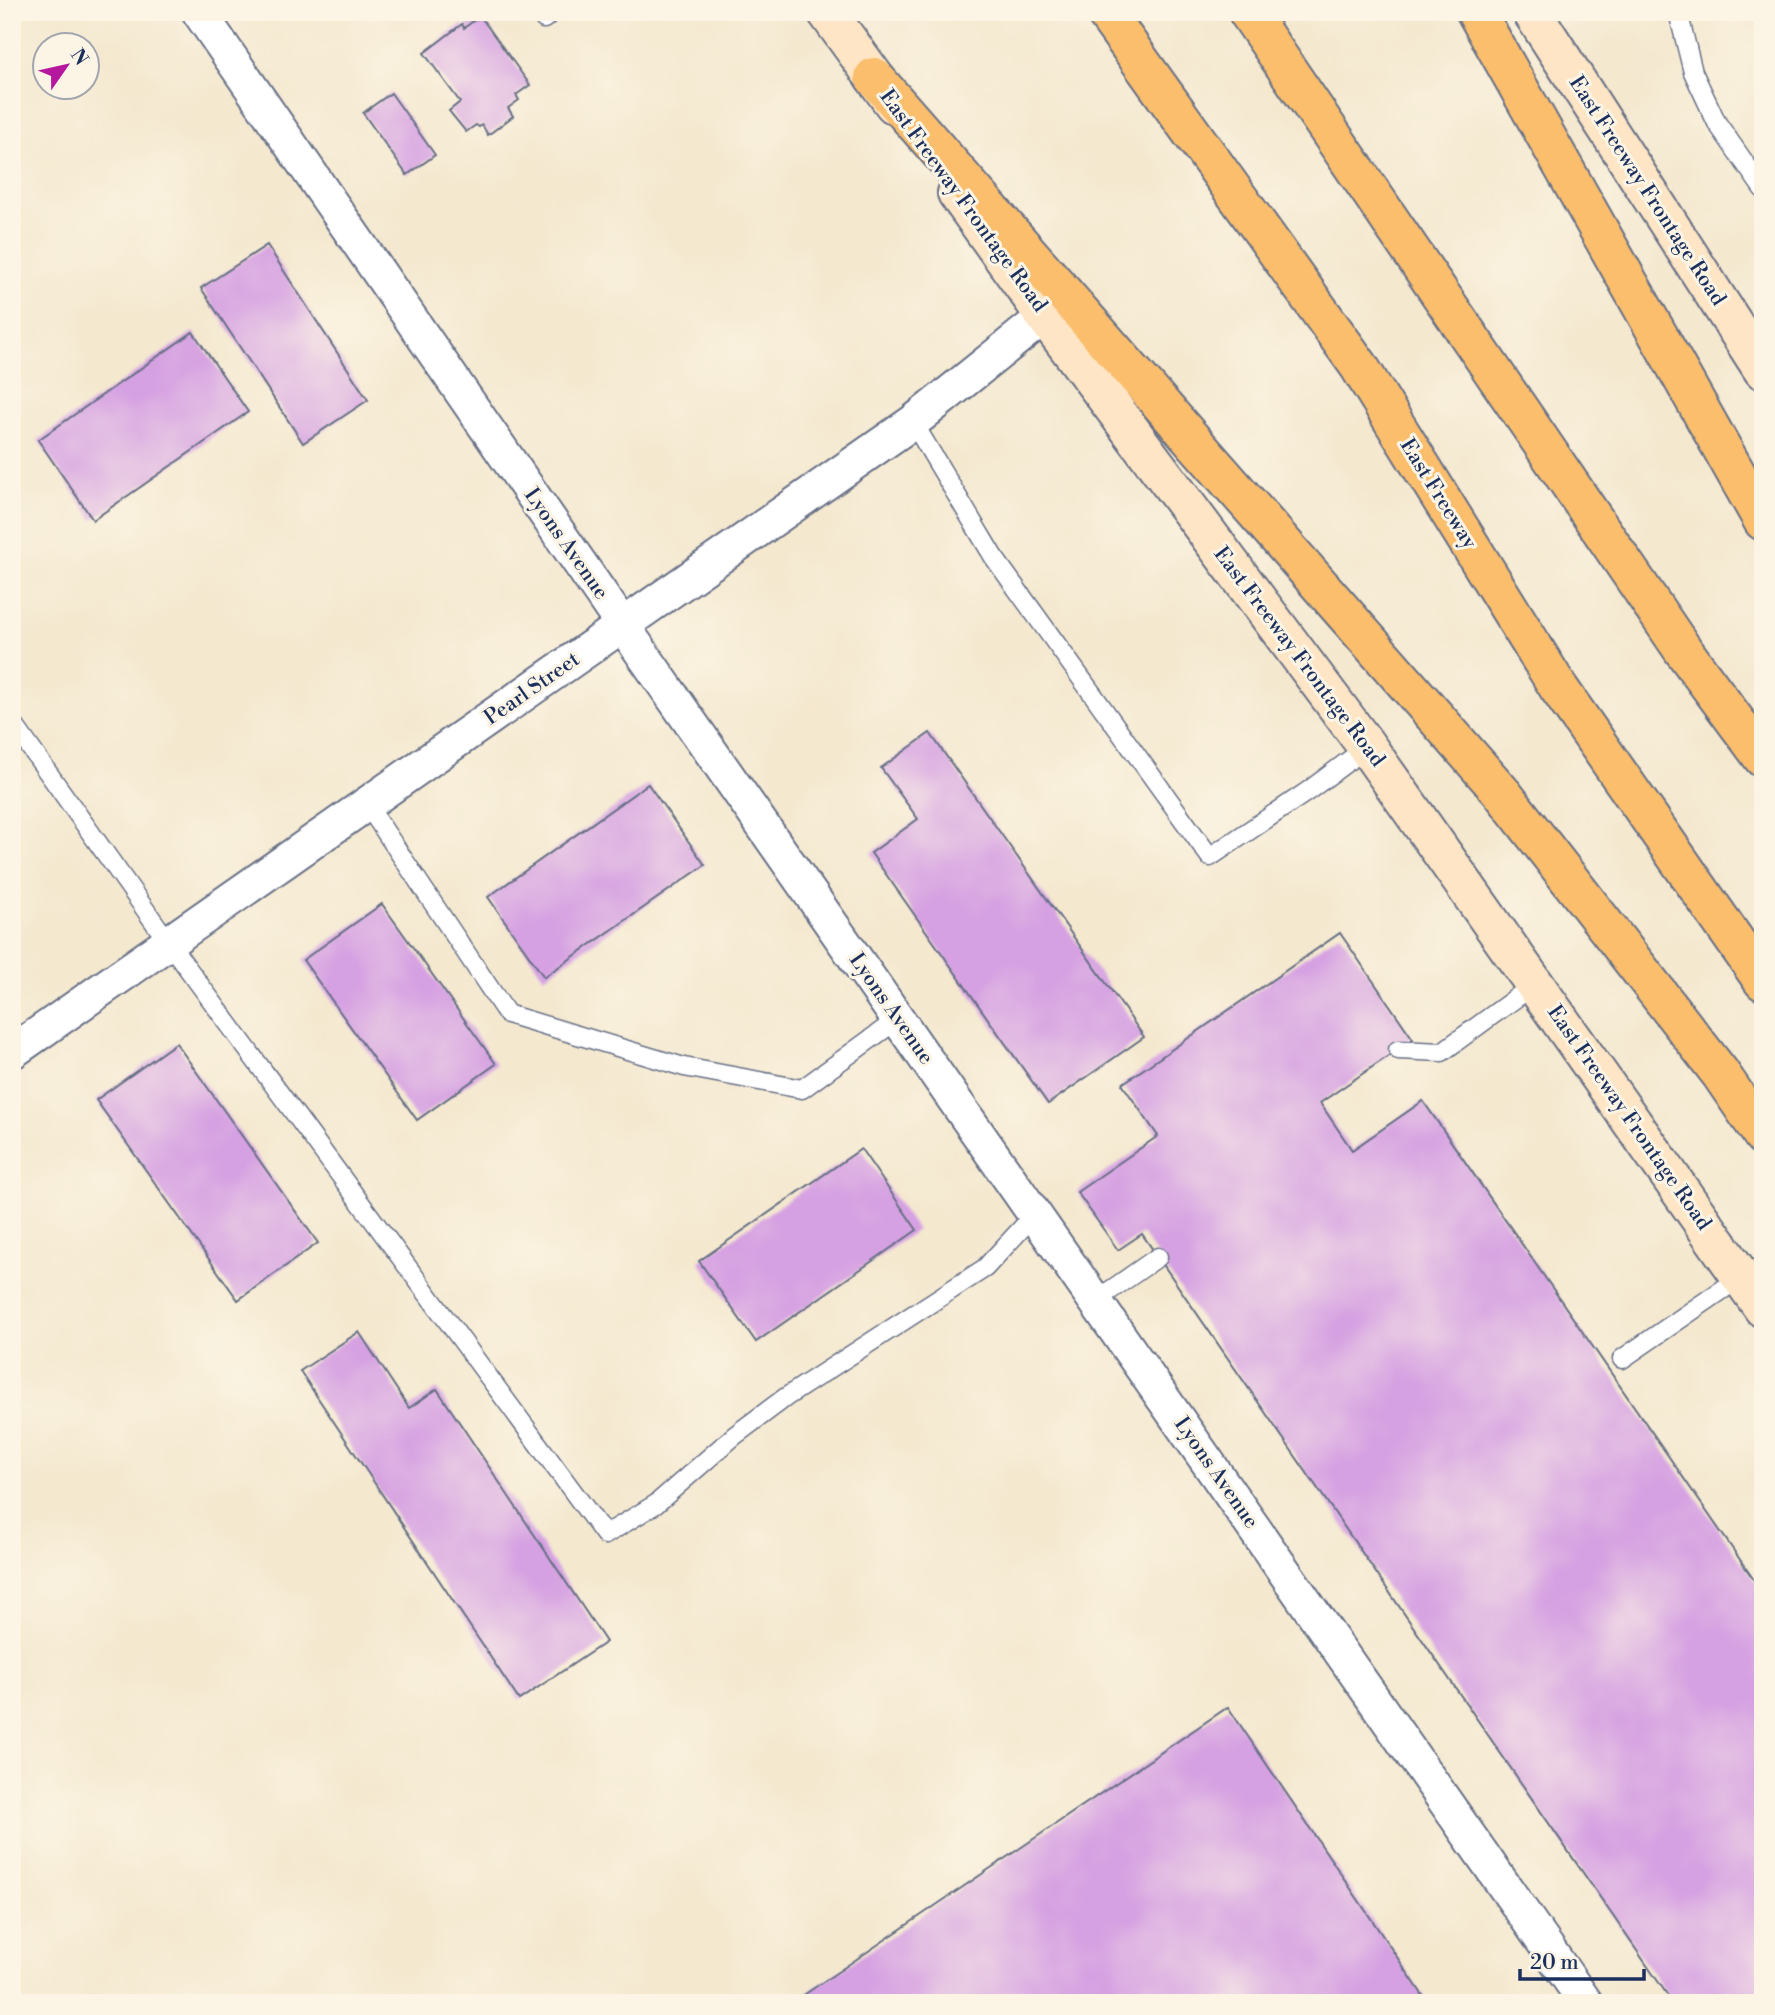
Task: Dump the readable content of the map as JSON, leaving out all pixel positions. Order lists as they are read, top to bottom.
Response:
{
  "streets": {
    "highway": ["East Freeway"],
    "main road": ["East Freeway Frontage Road"],
    "street": ["Lyons Avenue", "Pearl Street"]
  },
  "crossings": [
    ["East Freeway Frontage Road", "Pearl Street"],
    ["Lyons Avenue", "Pearl Street"]
  ],
  "scale_bar": "20 m",
  "north": "top right"
}
